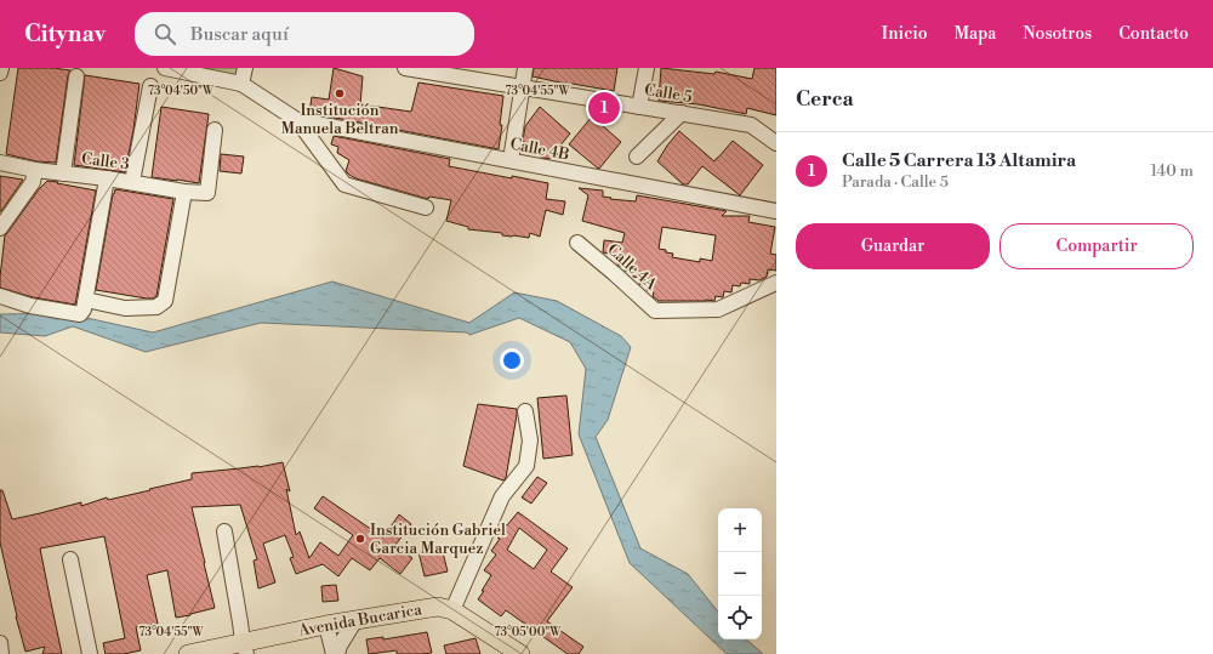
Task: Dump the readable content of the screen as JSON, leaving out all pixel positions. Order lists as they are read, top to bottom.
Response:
{
  "streets": {
    "main road": ["Avenida Bucarica"],
    "street": [
      "Calle 5",
      "Calle 4B",
      "Calle 3",
      "Calle 4A"
    ]
  },
  "places": ["Institución Manuela Beltran", "Institución Gabriel Garcia Marquez"],
  "page": {
    "header": "Citynav",
    "search": "Buscar aquí",
    "nav": [
      "Inicio",
      "Mapa",
      "Nosotros",
      "Contacto"
    ],
    "heading": "Cerca",
    "pins": "1",
    "list": [
      {
        "mark": "1",
        "name": "Calle 5 Carrera 13 Altamira",
        "note": "Parada · Calle 5",
        "value": "140 m"
      }
    ],
    "buttons": ["Guardar", "Compartir"],
    "map_buttons": ["+", "−"]
  },
  "coordinates": ["73°04'50\"W", "73°04'55\"W", "73°05'00\"W"]
}
